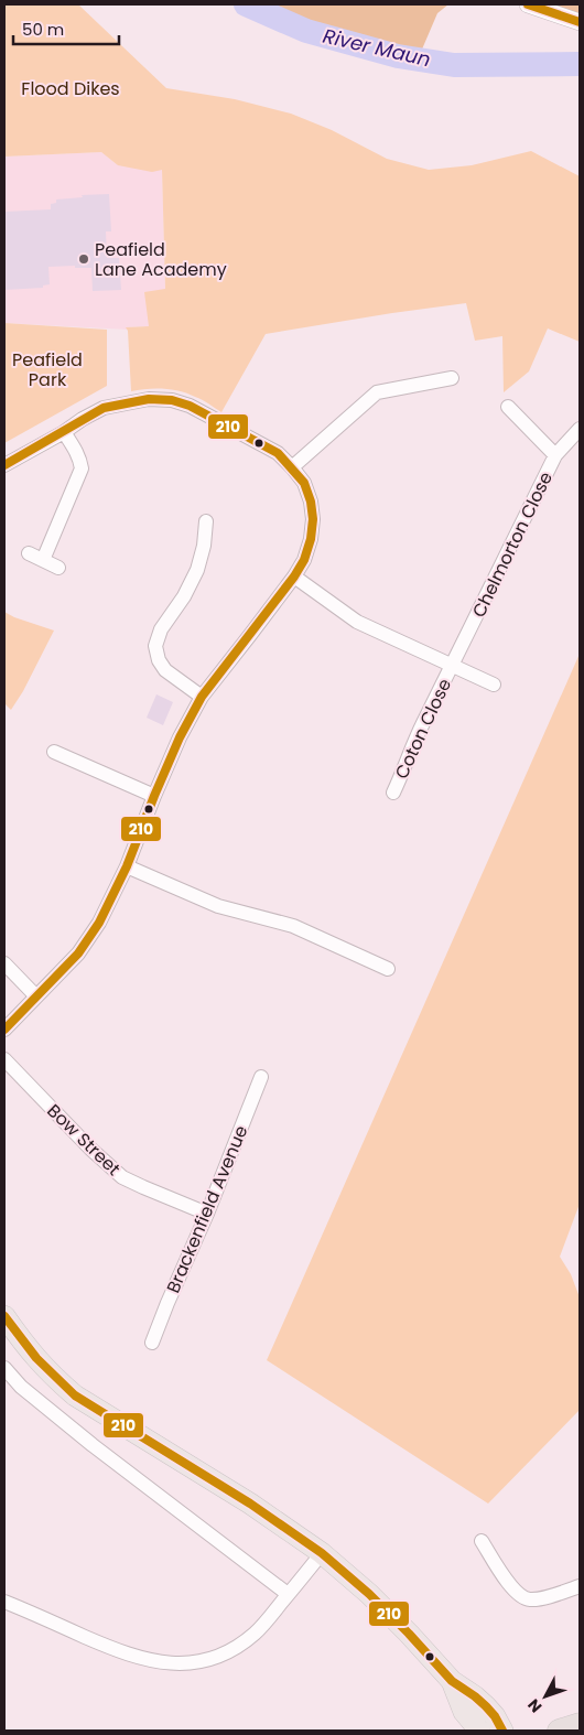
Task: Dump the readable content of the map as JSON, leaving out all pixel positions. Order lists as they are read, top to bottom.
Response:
{
  "streets": {
    "street": [
      "Chelmorton Close",
      "Coton Close",
      "Bow Street",
      "Brackenfield Avenue"
    ]
  },
  "crossings": [
    ["Chelmorton Close", "Coton Close"],
    ["Bow Street", "Brackenfield Avenue"]
  ],
  "water": ["River Maun"],
  "parks": ["Flood Dikes", "Peafield Park"],
  "places": ["Peafield Lane Academy"],
  "lines": ["transit line 210"],
  "scale_bar": "50 m",
  "north": "bottom left"
}
